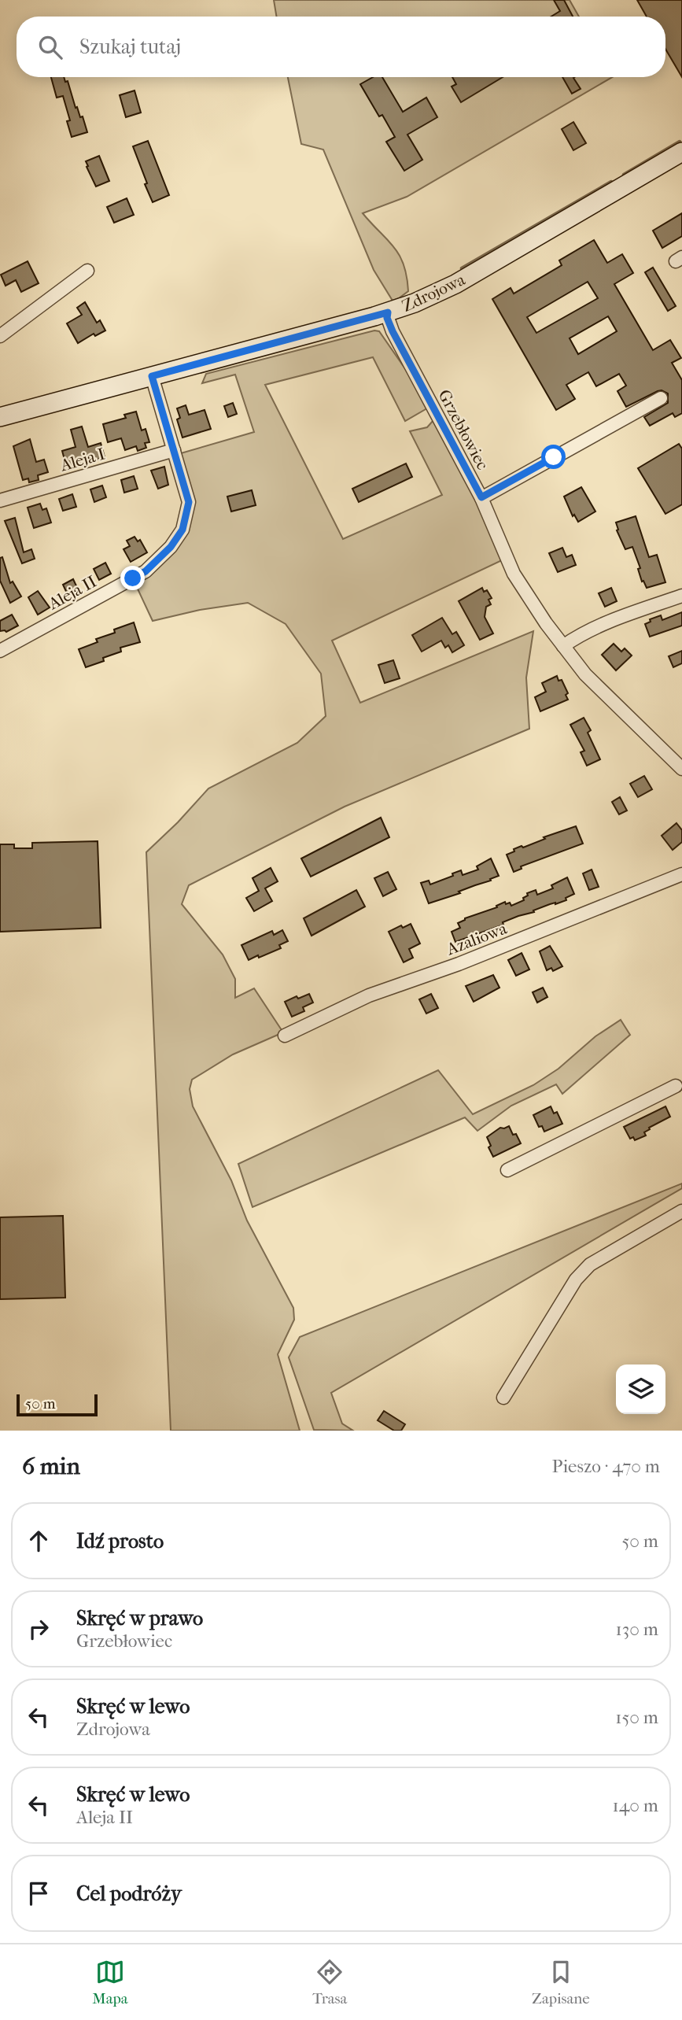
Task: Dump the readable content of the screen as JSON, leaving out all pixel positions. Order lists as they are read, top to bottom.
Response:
{
  "streets": {
    "street": [
      "Zdrojowa",
      "Grzebłowiec",
      "Aleja I",
      "Aleja II",
      "Azaliowa"
    ]
  },
  "crossings": [
    ["Zdrojowa", "Grzebłowiec"],
    ["Zdrojowa", "Aleja II"],
    ["Aleja I", "Aleja II"]
  ],
  "scale_bar": "50 m",
  "page": {
    "search": "Szukaj tutaj",
    "scale": "50 m",
    "heading": ["6 min", "Pieszo · 470 m"],
    "list": [
      ["Idź prosto", "50 m"],
      ["Skręć w prawo", "Grzebłowiec", "130 m"],
      ["Skręć w lewo", "Zdrojowa", "150 m"],
      ["Skręć w lewo", "Aleja II", "140 m"],
      "Cel podróży"
    ],
    "nav": ["Mapa", "Trasa", "Zapisane"]
  }
}
